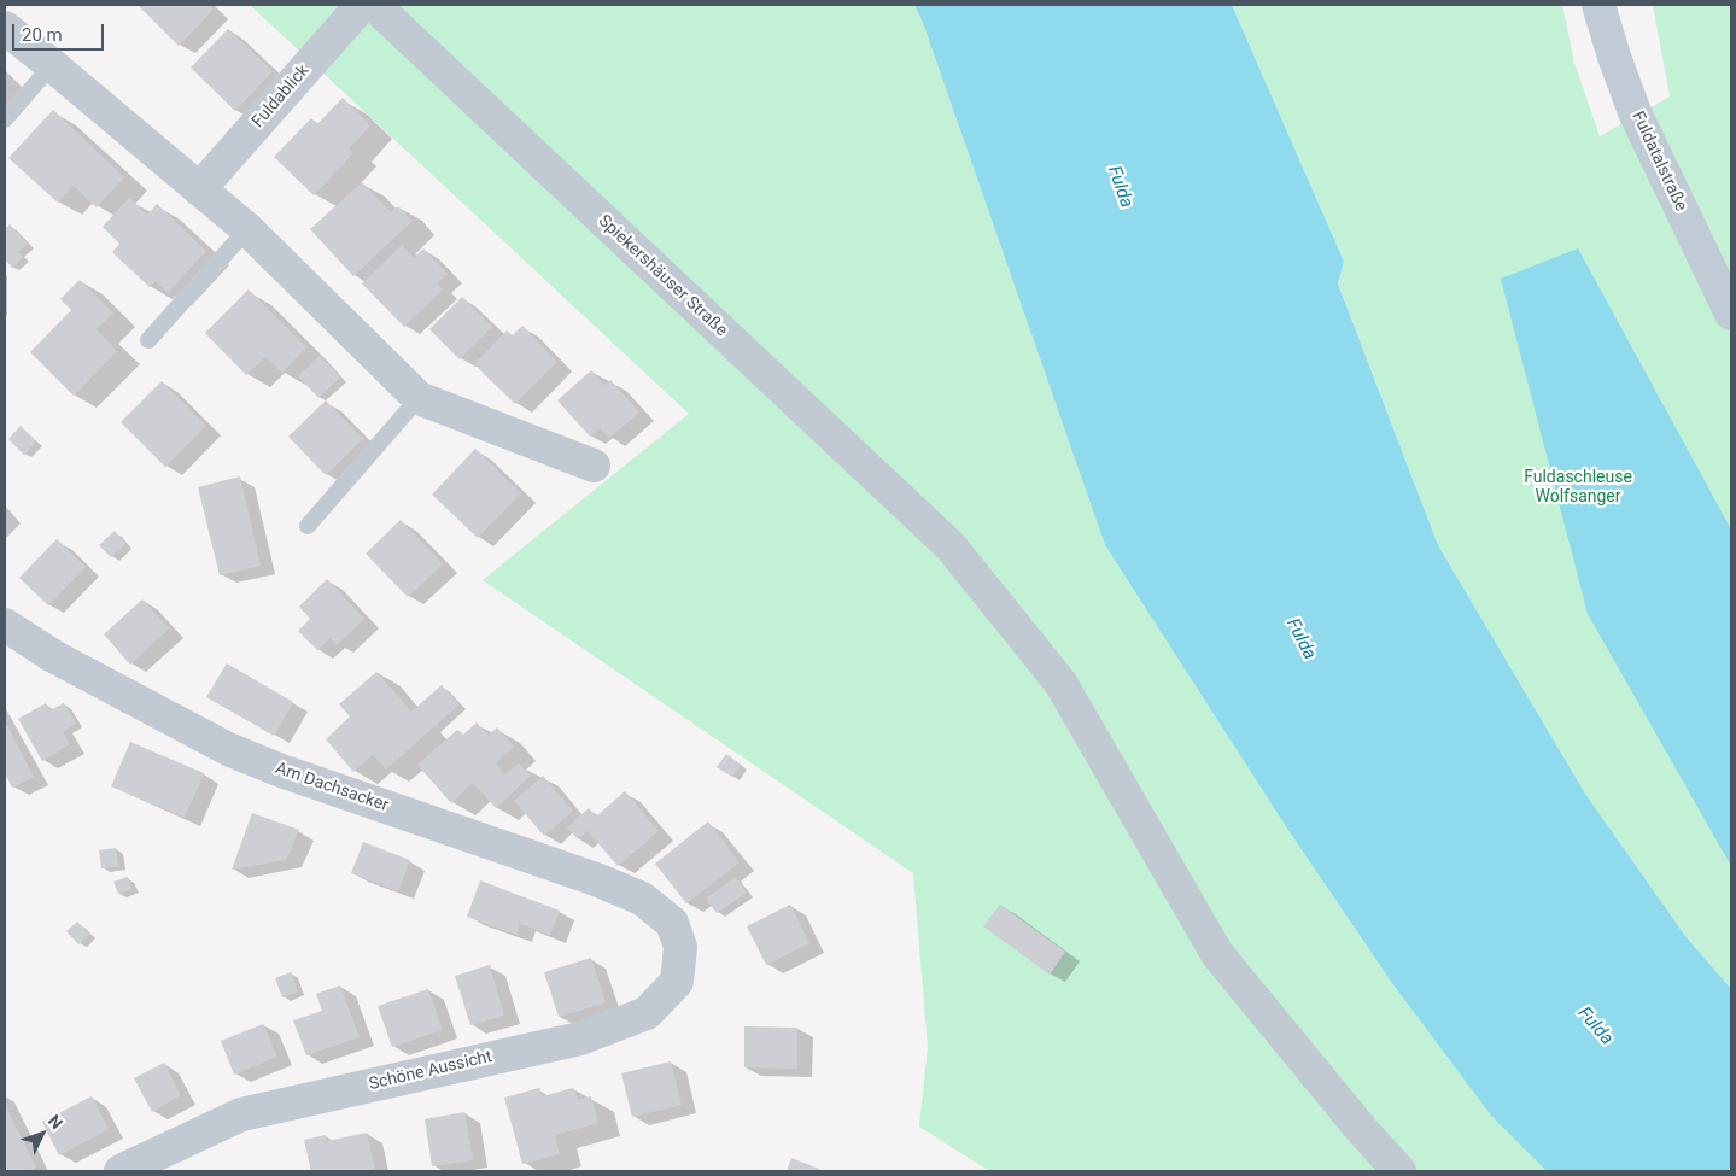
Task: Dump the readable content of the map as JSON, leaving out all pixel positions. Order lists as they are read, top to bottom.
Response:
{
  "streets": {
    "main road": ["Fuldatalstraße"],
    "street": [
      "Fuldablick",
      "Spiekershäuser Straße",
      "Am Dachsacker",
      "Schöne Aussicht"
    ]
  },
  "crossings": [
    ["Am Dachsacker", "Schöne Aussicht"]
  ],
  "water": ["Fulda"],
  "parks": ["Fuldaschleuse Wolfsanger"],
  "scale_bar": "20 m",
  "north": "top right"
}
